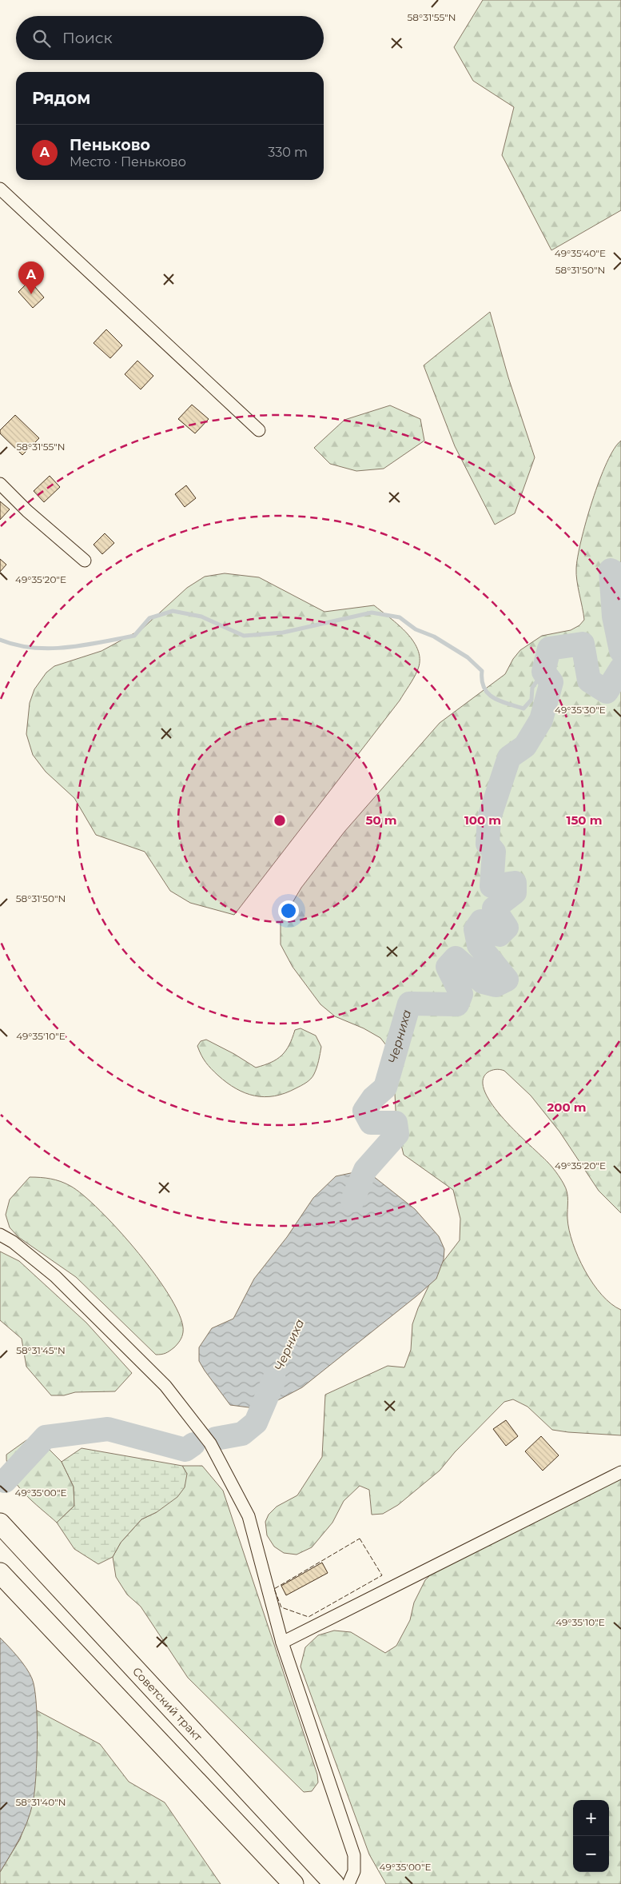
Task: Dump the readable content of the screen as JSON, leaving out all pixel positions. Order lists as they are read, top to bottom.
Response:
{
  "streets": {
    "highway": ["Советский тракт"]
  },
  "water": ["Черниха"],
  "page": {
    "search": "Поиск",
    "heading": "Рядом",
    "list": [
      {
        "mark": "A",
        "name": "Пеньково",
        "note": "Место · Пеньково",
        "value": "330 m"
      }
    ],
    "pins": "A",
    "map_buttons": ["+", "−"]
  },
  "coordinates": [
    "58°31'55\"N",
    "49°35'40\"E",
    "58°31'50\"N",
    "49°35'20\"E",
    "49°35'30\"E",
    "49°35'10\"E",
    "58°31'45\"N",
    "49°35'00\"E",
    "58°31'40\"N"
  ],
  "rings": [
    "50 m",
    "100 m",
    "150 m",
    "200 m"
  ]
}
